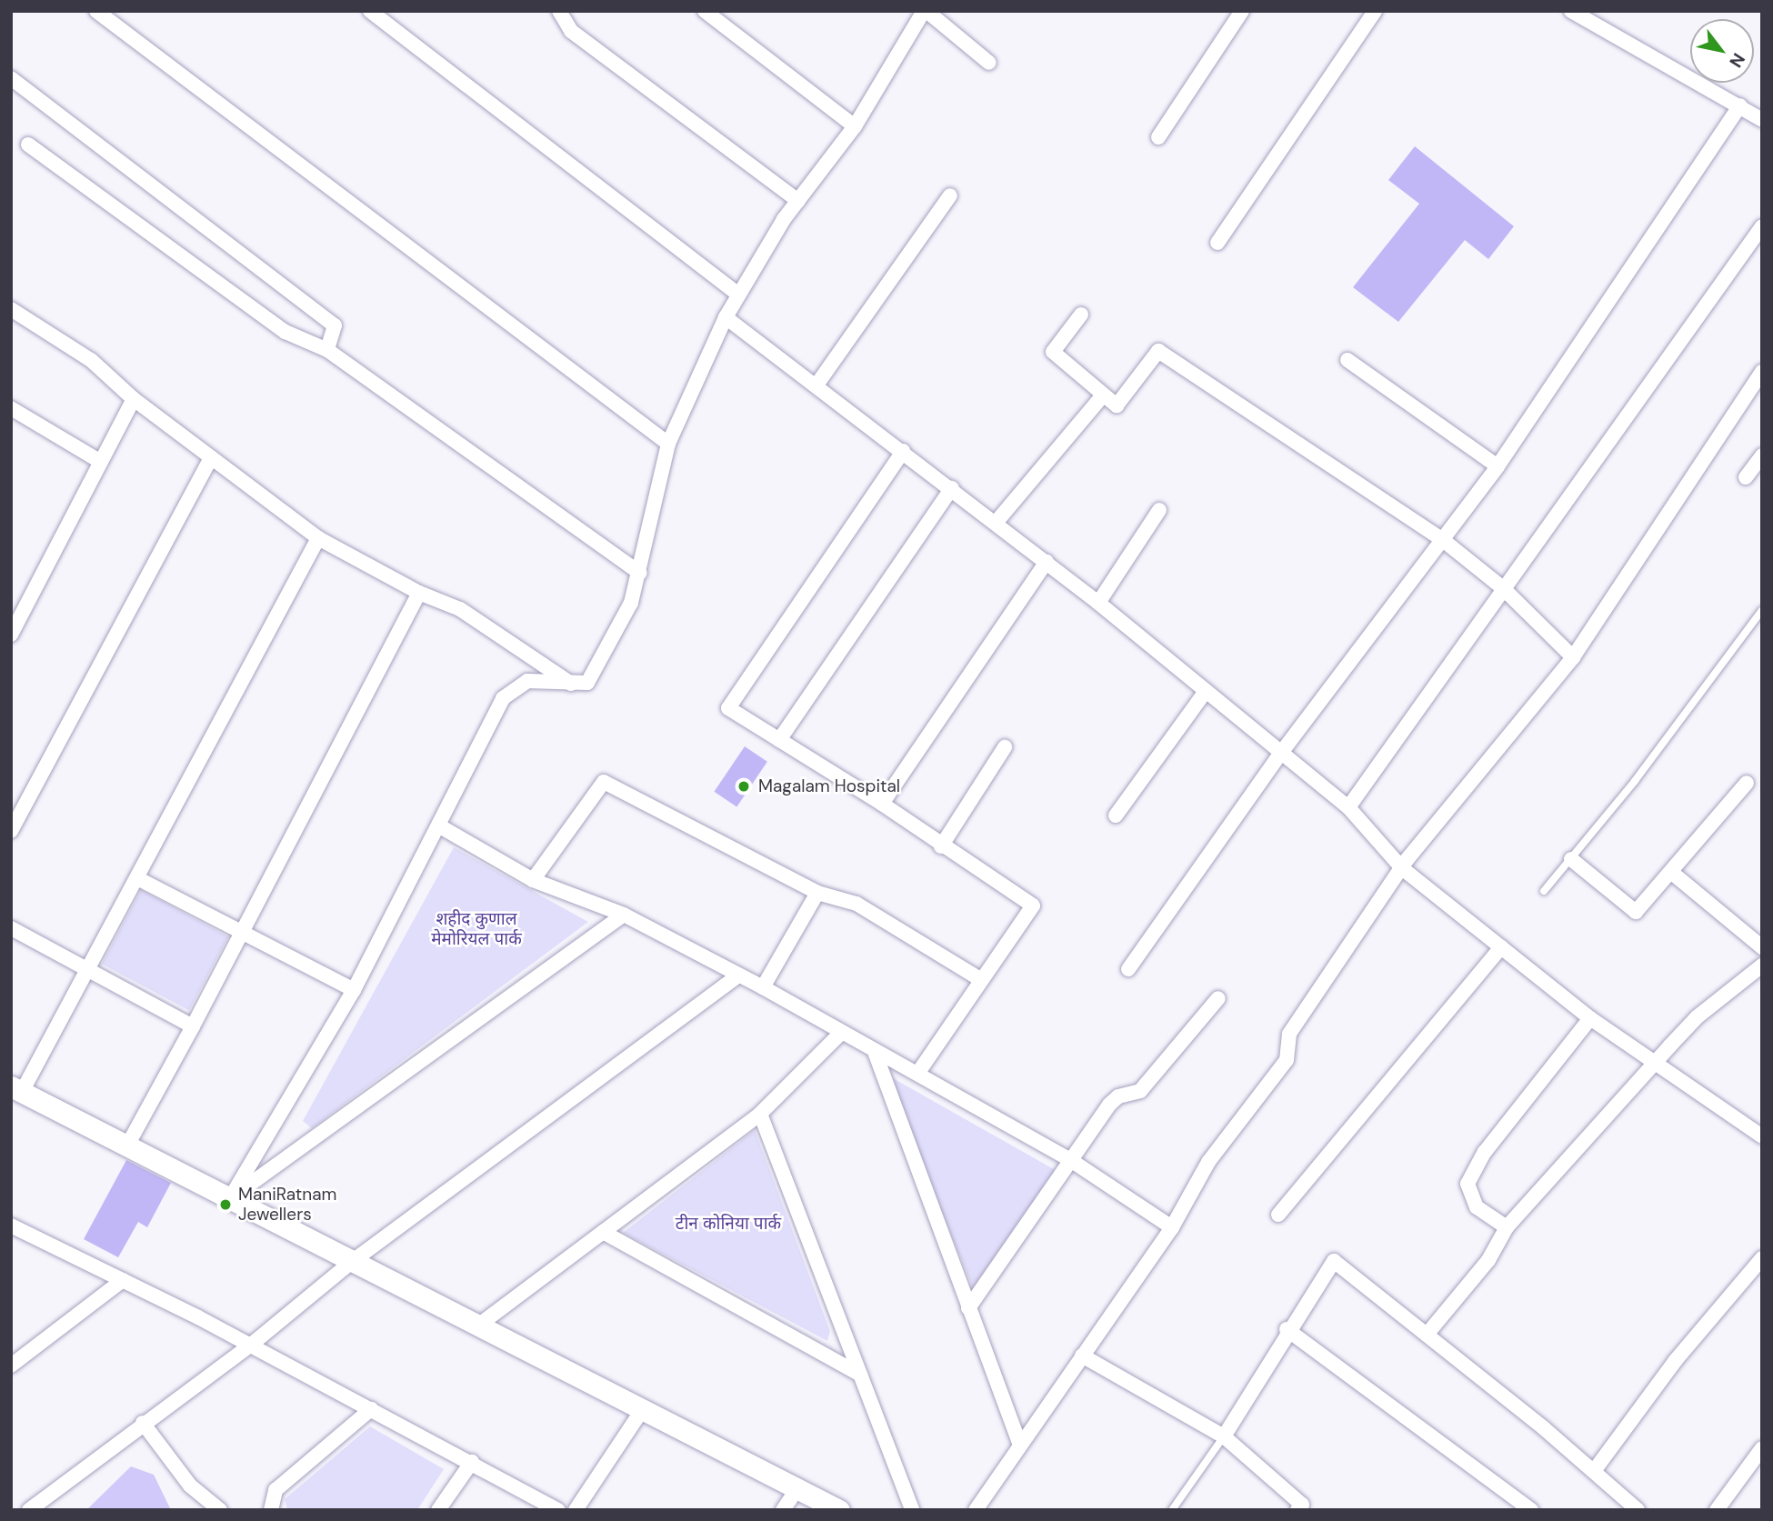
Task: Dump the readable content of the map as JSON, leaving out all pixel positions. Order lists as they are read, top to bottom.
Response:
{
  "parks": ["शहीद कुणाल मेमोरियल पार्क", "टीन कोनिया पार्क"],
  "places": ["Magalam Hospital", "ManiRatnam Jewellers"],
  "north": "bottom right"
}
